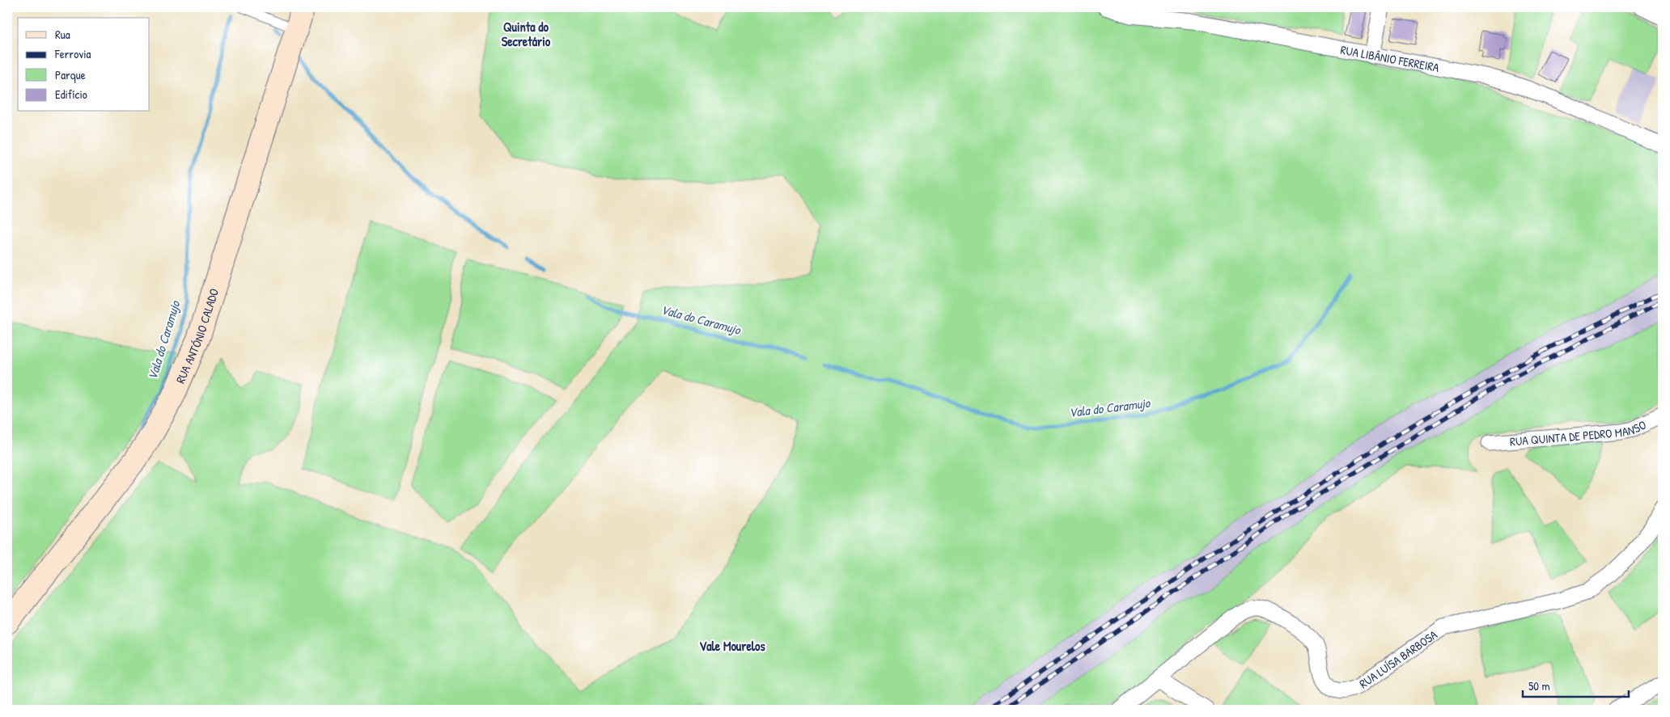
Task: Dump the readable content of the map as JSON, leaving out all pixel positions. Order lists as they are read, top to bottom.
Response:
{
  "streets": {
    "street": [
      "RUA LIBÂNIO FERREIRA",
      "RUA ANTÓNIO CALADO",
      "RUA QUINTA DE PEDRO MANSO",
      "RUA LUÍSA BARBOSA"
    ]
  },
  "districts": ["Quinta do Secretário", "Vale Mourelos"],
  "water": ["Vala do Caramujo"],
  "legend": [
    "Rua",
    "Ferrovia",
    "Parque",
    "Edifício"
  ],
  "scale_bar": "50 m"
}
